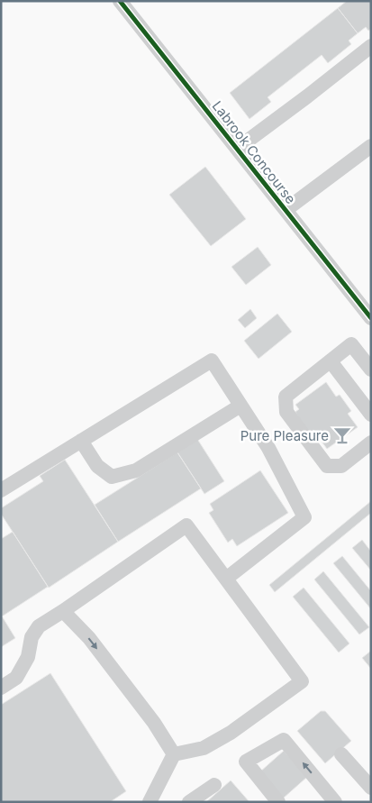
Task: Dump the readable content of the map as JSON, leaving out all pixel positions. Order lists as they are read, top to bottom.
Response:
{
  "streets": {
    "street": ["Labrook Concourse"]
  },
  "places": {
    "bar": ["Pure Pleasure"]
  }
}
